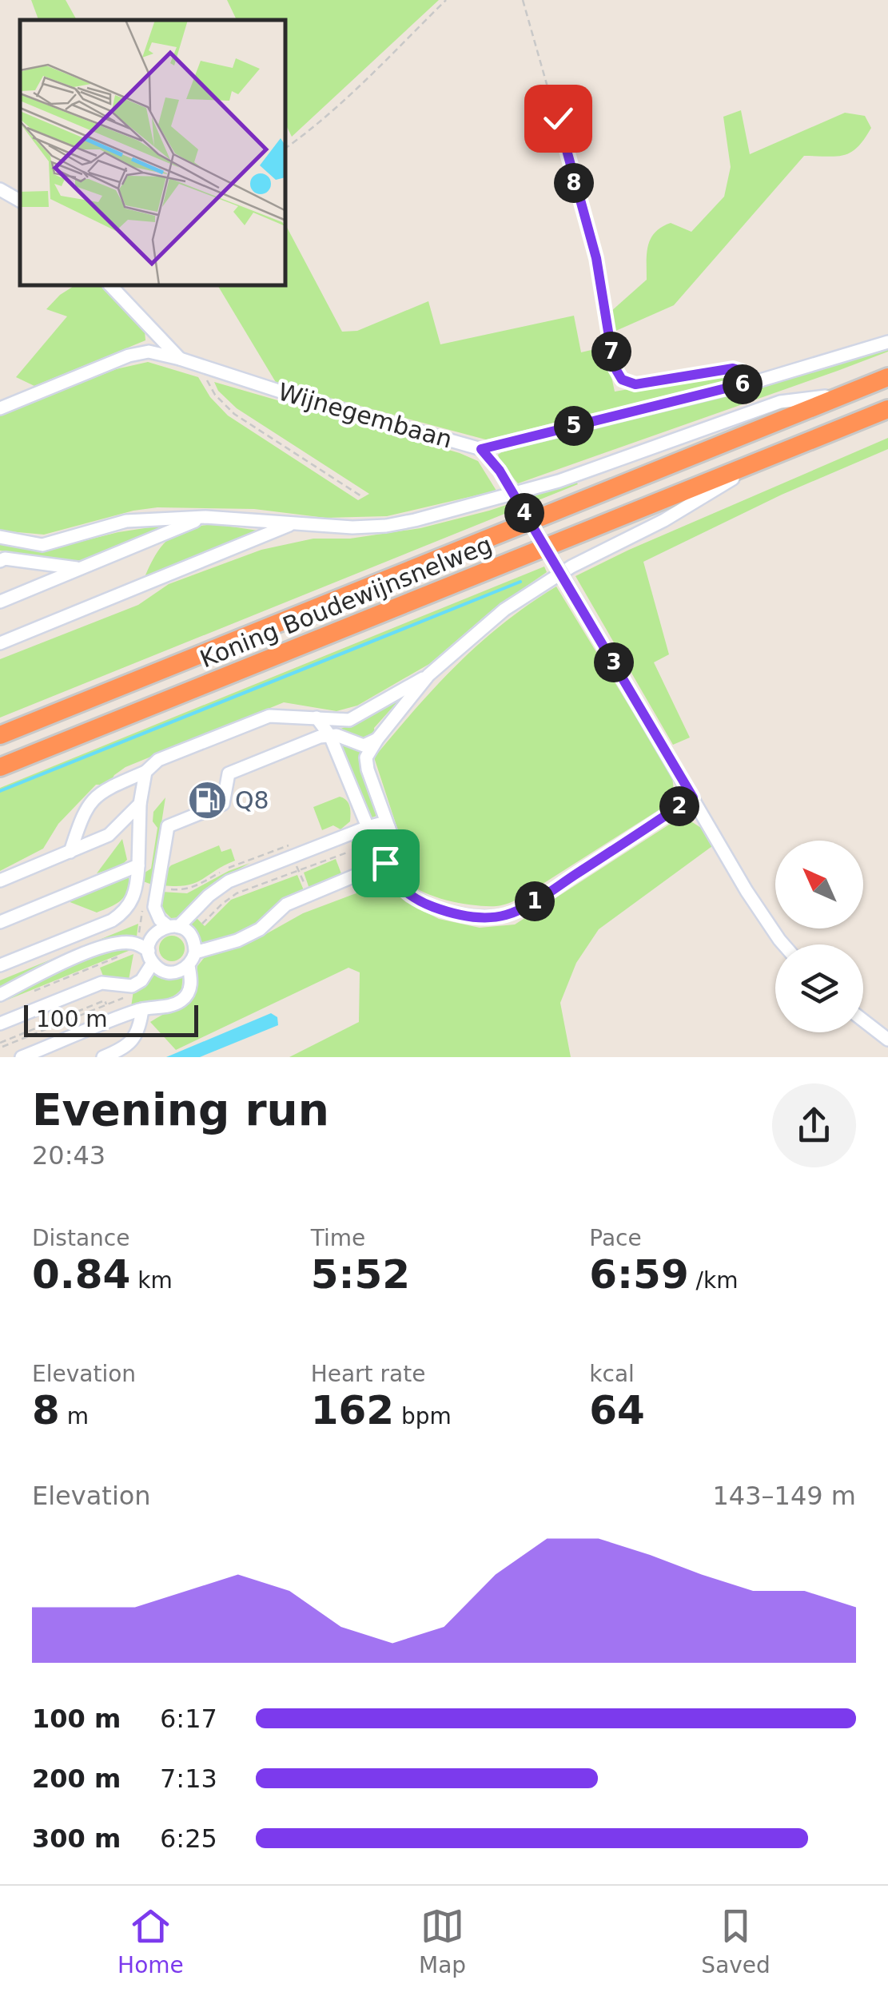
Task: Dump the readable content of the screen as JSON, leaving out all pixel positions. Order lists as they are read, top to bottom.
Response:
{
  "streets": {
    "highway": ["Koning Boudewijnsnelweg"],
    "street": ["Wijnegembaan"]
  },
  "places": {
    "fuel station": ["Q8"]
  },
  "scale_bar": "100 m",
  "north": "top left",
  "page": {
    "pins": [
      "8",
      "7",
      "6",
      "5",
      "4",
      "3",
      "2",
      "1"
    ],
    "scale": "100 m",
    "heading": ["Evening run", "20:43"],
    "stats": [
      ["Distance", "0.84 km"],
      ["Time", "5:52"],
      ["Pace", "6:59 /km"],
      ["Elevation", "8 m"],
      ["Heart rate", "162 bpm"],
      ["kcal", "64"]
    ],
    "chart": ["Elevation", "143–149 m"],
    "list": [
      {
        "name": "100 m",
        "note": "6:17"
      },
      {
        "name": "200 m",
        "note": "7:13"
      },
      {
        "name": "300 m",
        "note": "6:25"
      }
    ],
    "tabs": ["Home", "Map", "Saved"]
  }
}
